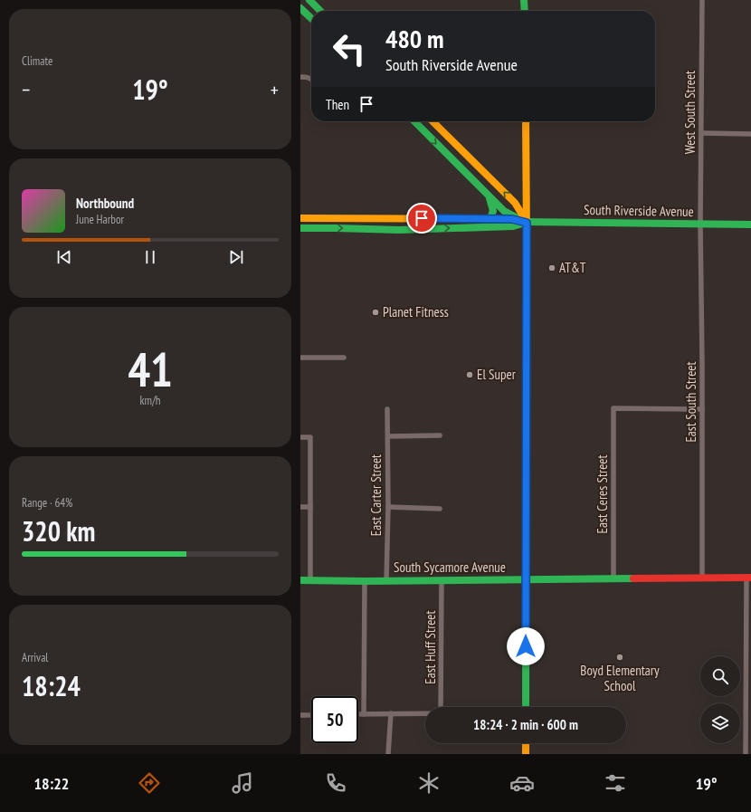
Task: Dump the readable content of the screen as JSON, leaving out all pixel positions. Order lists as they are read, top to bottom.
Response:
{
  "streets": {
    "main road": ["South Riverside Avenue", "South Sycamore Avenue"],
    "street": [
      "West South Street",
      "East South Street",
      "East Ceres Street",
      "East Carter Street",
      "East Huff Street"
    ]
  },
  "crossings": [
    ["West South Street", "South Riverside Avenue"],
    ["West South Street", "East South Street"],
    ["South Riverside Avenue", "East South Street"],
    ["East South Street", "East Ceres Street"],
    ["East South Street", "South Sycamore Avenue"],
    ["East Ceres Street", "South Sycamore Avenue"],
    ["East Carter Street", "South Sycamore Avenue"],
    ["South Sycamore Avenue", "East Huff Street"]
  ],
  "places": [
    "AT&T",
    "Planet Fitness",
    "El Super",
    "Boyd Elementary School"
  ],
  "page": {
    "tile": [
      "Climate",
      ["41", "km/h"],
      ["Range · 64%", "320 km"],
      ["Arrival", "18:24"]
    ],
    "turn": ["480 m", "South Riverside Avenue"],
    "heat": ["−", "19°", "+"],
    "then": "Then",
    "song": ["Northbound", "June Harbor"],
    "limit": "50",
    "trip": "18:24 · 2 min · 600 m",
    "tabs": ["18:22", "19°"]
  }
}
